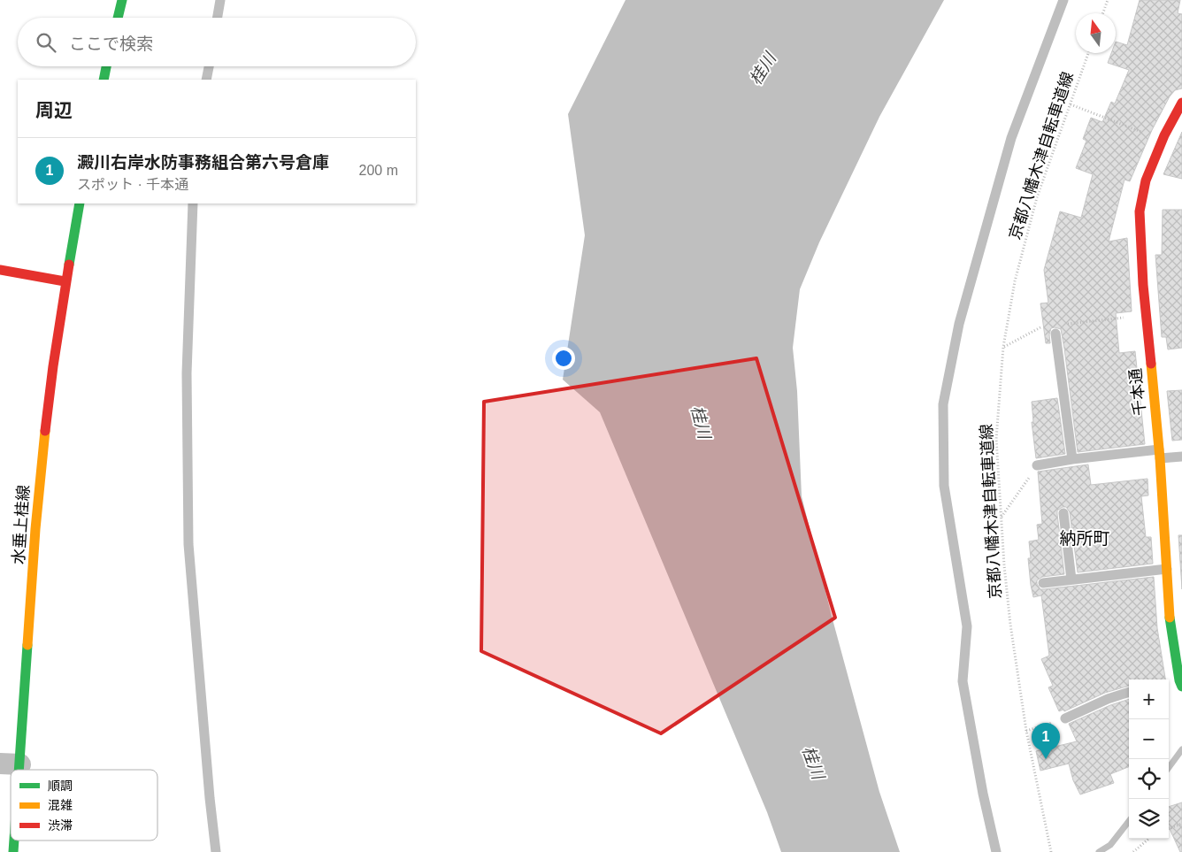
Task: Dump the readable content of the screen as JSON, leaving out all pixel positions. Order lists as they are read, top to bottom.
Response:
{
  "streets": {
    "main road": ["千本通", "水垂上桂線"],
    "path": ["京都八幡木津自転車道線"]
  },
  "districts": ["納所町"],
  "water": ["桂川"],
  "legend": ["順調", "混雑", "渋滞"],
  "north": "top",
  "page": {
    "search": "ここで検索",
    "heading": "周辺",
    "list": [
      {
        "mark": "1",
        "name": "澱川右岸水防事務組合第六号倉庫",
        "note": "スポット · 千本通",
        "value": "200 m"
      }
    ],
    "map_buttons": ["+", "−"],
    "pins": "1"
  }
}
